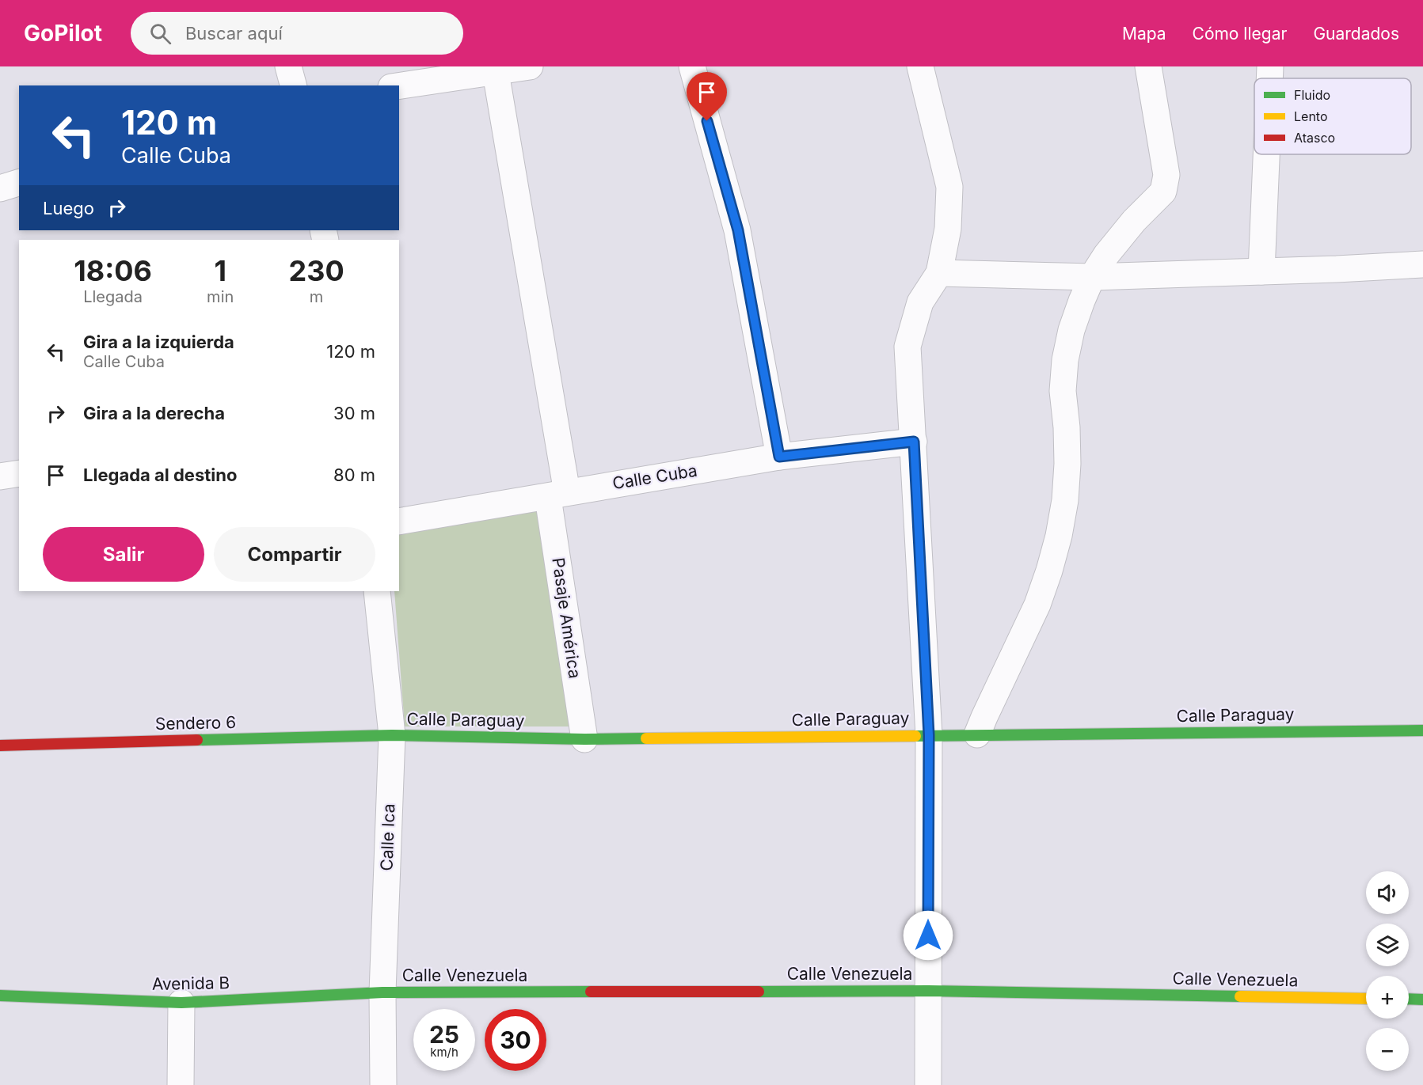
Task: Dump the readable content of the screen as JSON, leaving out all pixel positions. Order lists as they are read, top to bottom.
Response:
{
  "streets": {
    "street": [
      "Calle Cuba",
      "Pasaje América",
      "Calle Paraguay",
      "Sendero 6",
      "Calle Ica",
      "Calle Venezuela",
      "Avenida B"
    ]
  },
  "crossings": [
    ["Calle Cuba", "Pasaje América"],
    ["Pasaje América", "Calle Paraguay"],
    ["Calle Paraguay", "Sendero 6"],
    ["Calle Paraguay", "Calle Ica"],
    ["Sendero 6", "Calle Ica"],
    ["Calle Ica", "Calle Venezuela"],
    ["Calle Ica", "Avenida B"],
    ["Calle Venezuela", "Avenida B"]
  ],
  "legend": ["Fluido", "Lento", "Atasco"],
  "page": {
    "header": "GoPilot",
    "search": "Buscar aquí",
    "nav": ["Mapa", "Cómo llegar", "Guardados"],
    "turn": ["120 m", "Calle Cuba"],
    "then": "Luego",
    "eta": [
      "18:06",
      "Llegada",
      "1",
      "min",
      "230",
      "m"
    ],
    "list": [
      {
        "name": "Gira a la izquierda",
        "note": "Calle Cuba",
        "value": "120 m"
      },
      {
        "name": "Gira a la derecha",
        "value": "30 m"
      },
      {
        "name": "Llegada al destino",
        "value": "80 m"
      }
    ],
    "buttons": ["Salir", "Compartir"],
    "map_buttons": ["+", "−"],
    "speed": "25 km/h",
    "limit": "30"
  }
}
